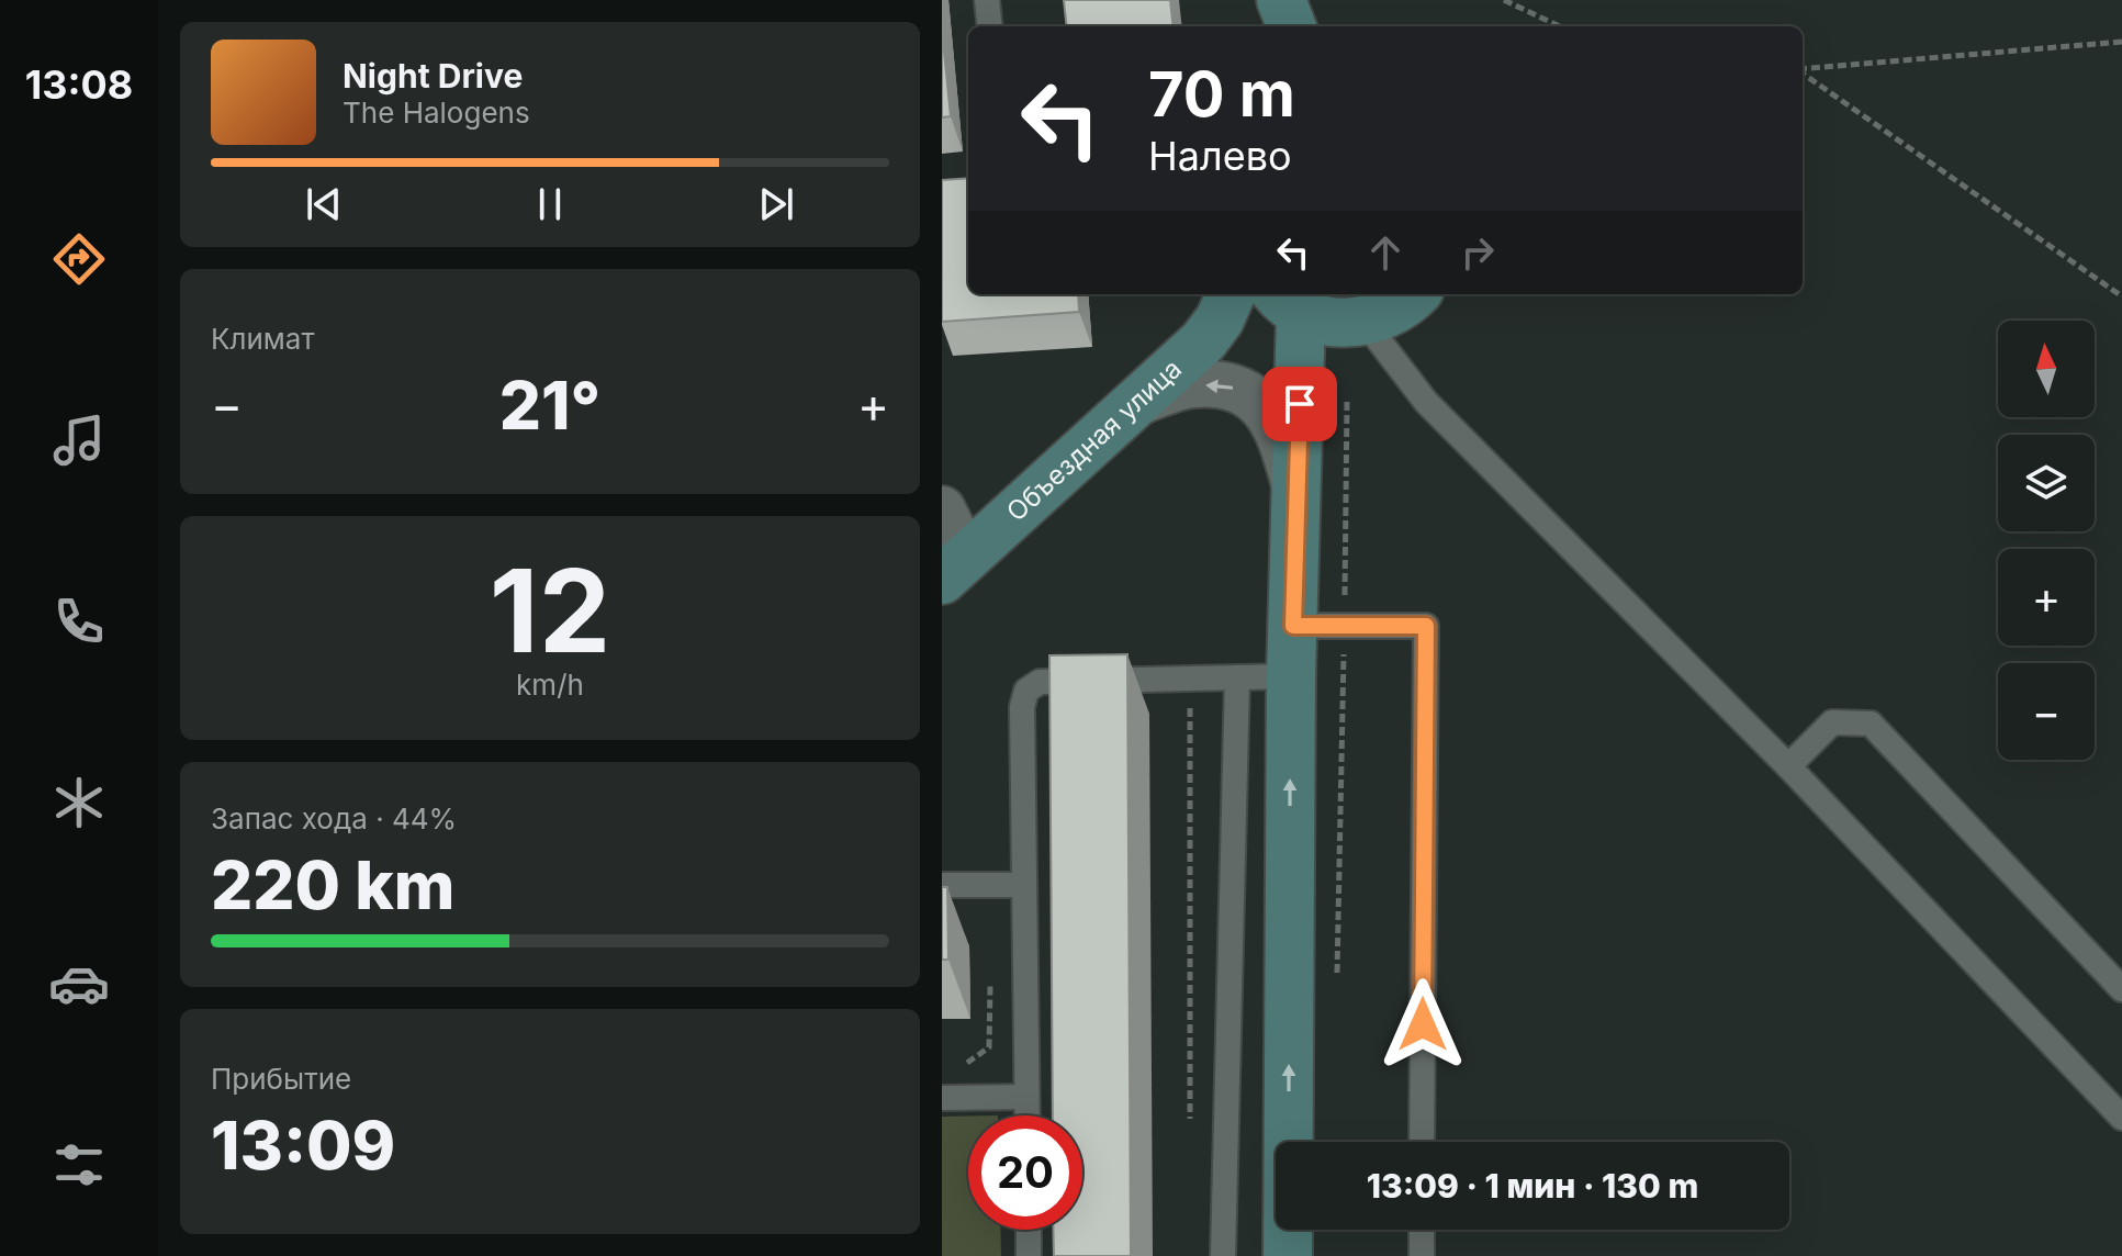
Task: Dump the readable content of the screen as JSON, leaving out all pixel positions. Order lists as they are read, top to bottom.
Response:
{
  "streets": {
    "main road": ["Объездная улица"]
  },
  "north": "top",
  "page": {
    "tabs": "13:08",
    "turn": ["70 m", "Налево"],
    "song": ["Night Drive", "The Halogens"],
    "tile": [
      "Климат",
      ["12", "km/h"],
      ["Запас хода · 44%", "220 km"],
      ["Прибытие", "13:09"]
    ],
    "map_buttons": ["+", "−"],
    "heat": ["−", "21°", "+"],
    "limit": "20",
    "trip": "13:09 · 1 мин · 130 m"
  }
}
